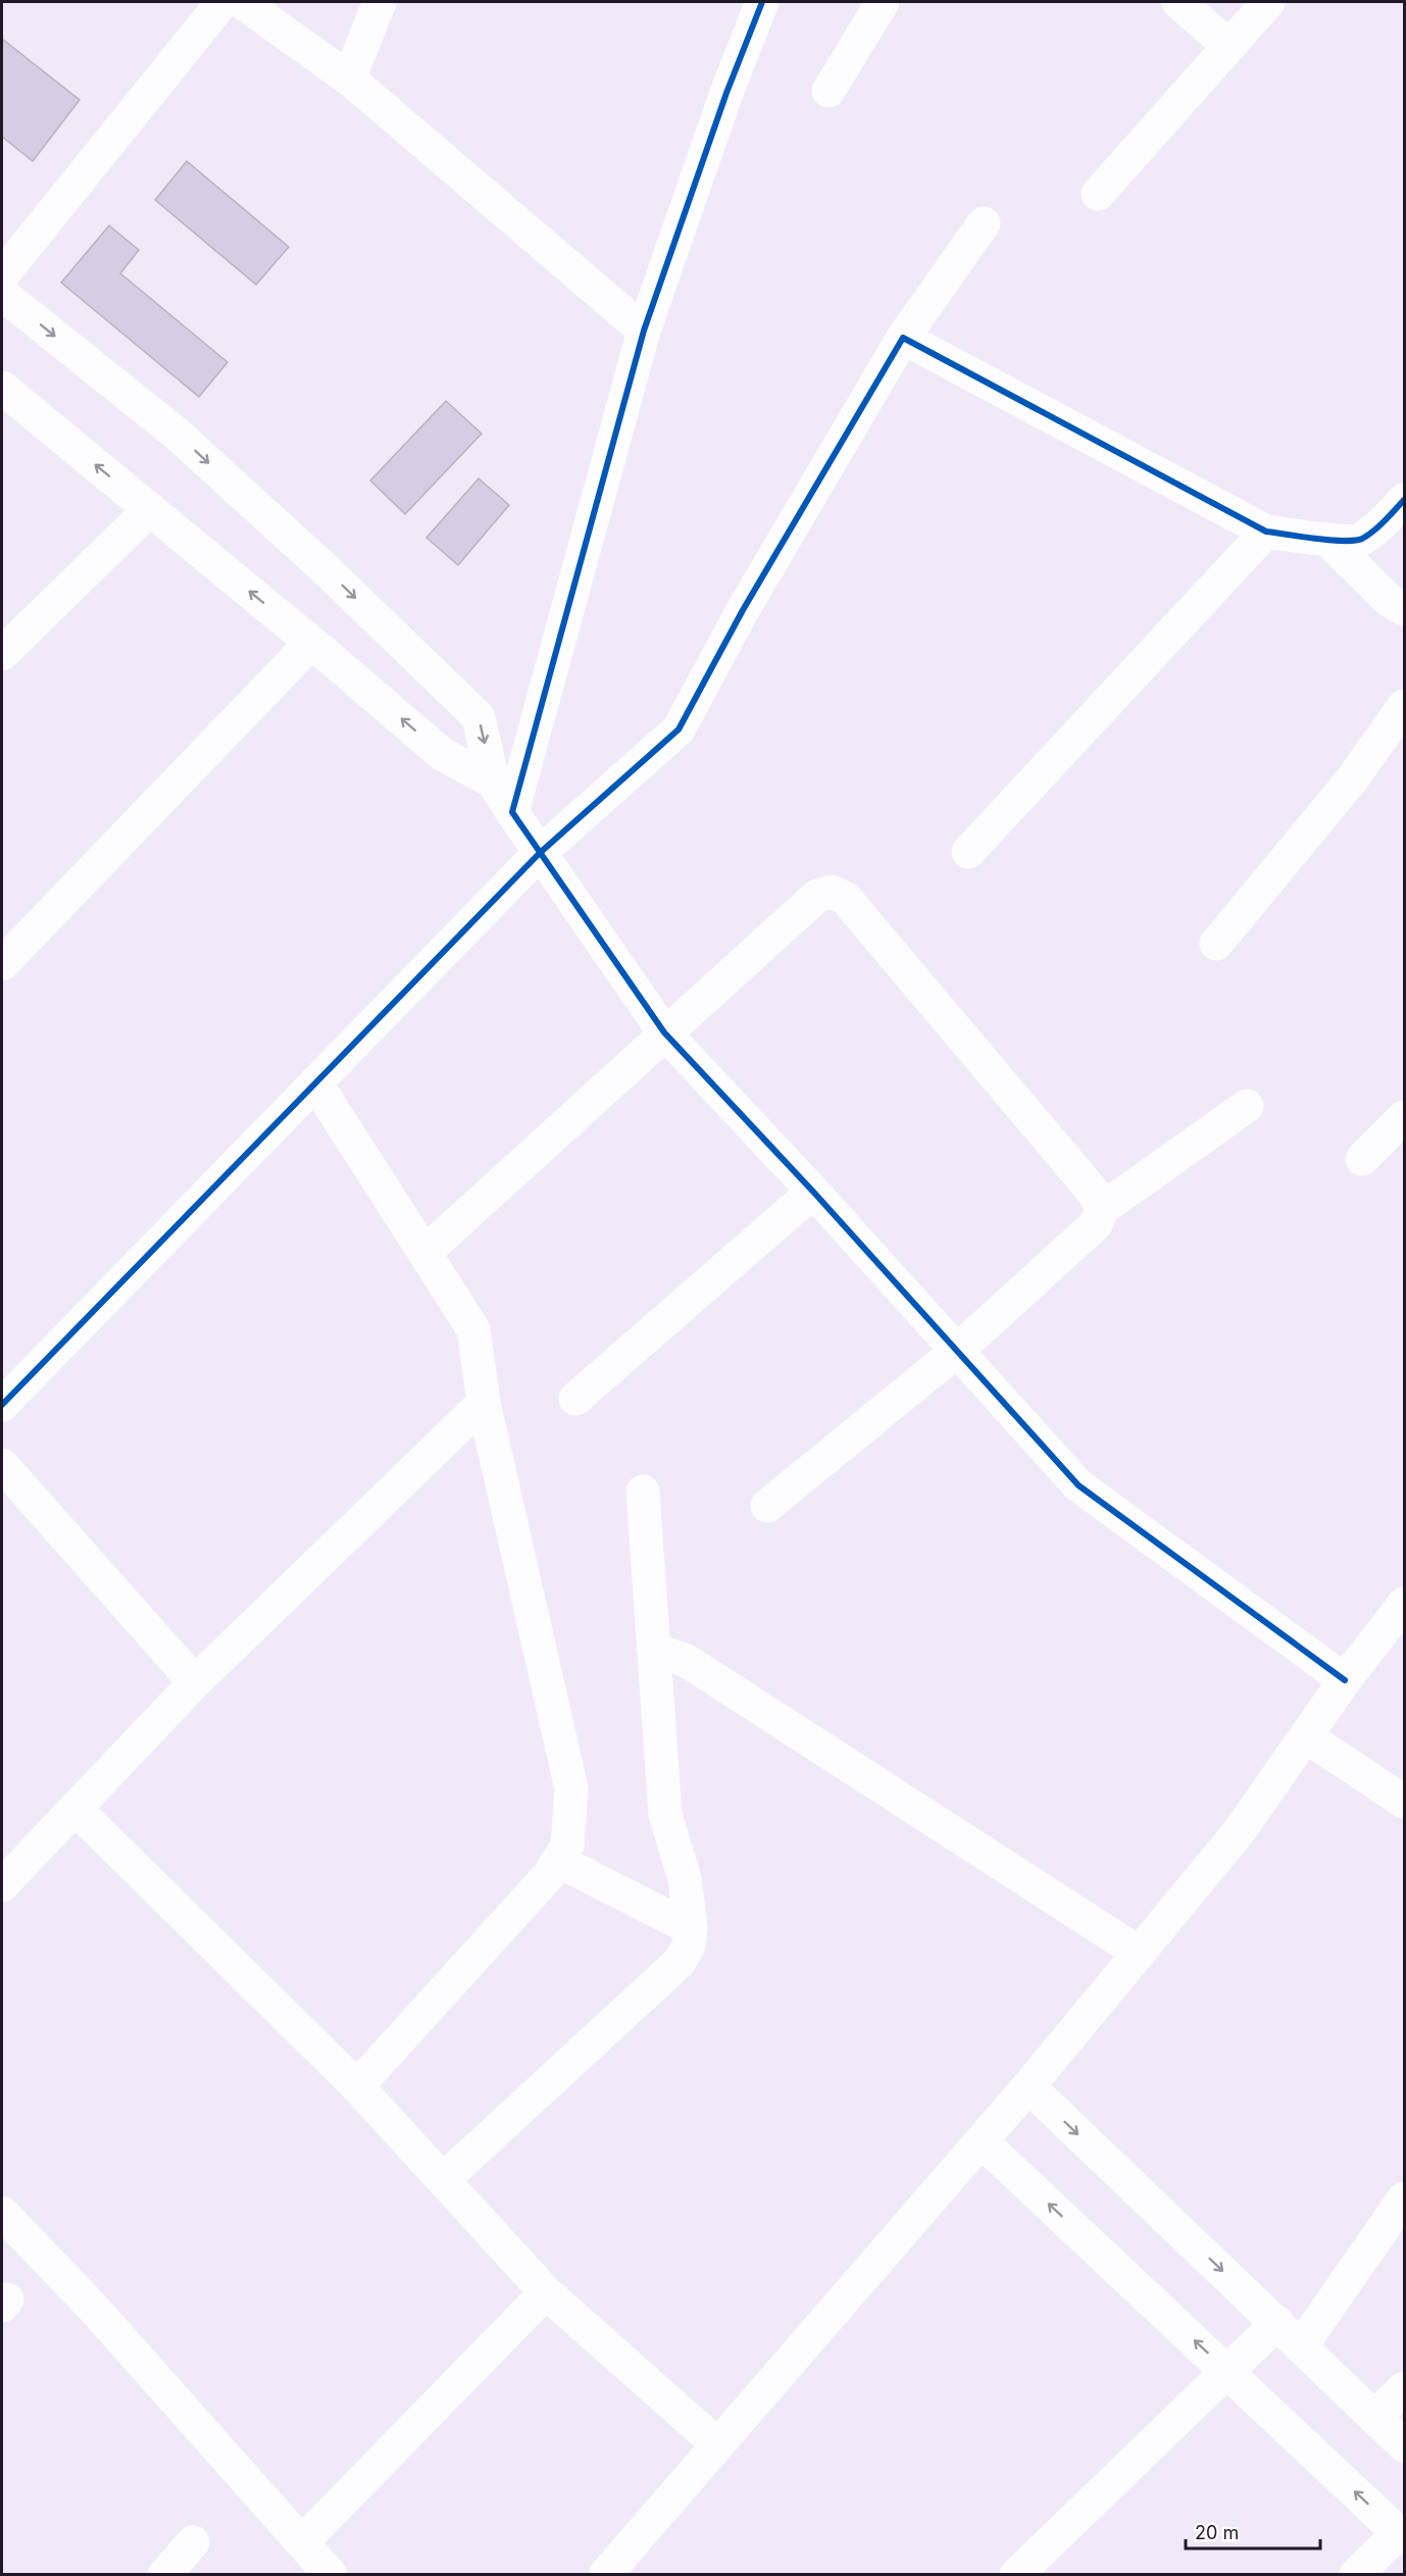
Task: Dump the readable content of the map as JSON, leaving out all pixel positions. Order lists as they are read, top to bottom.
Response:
{
  "scale_bar": "20 m"
}
